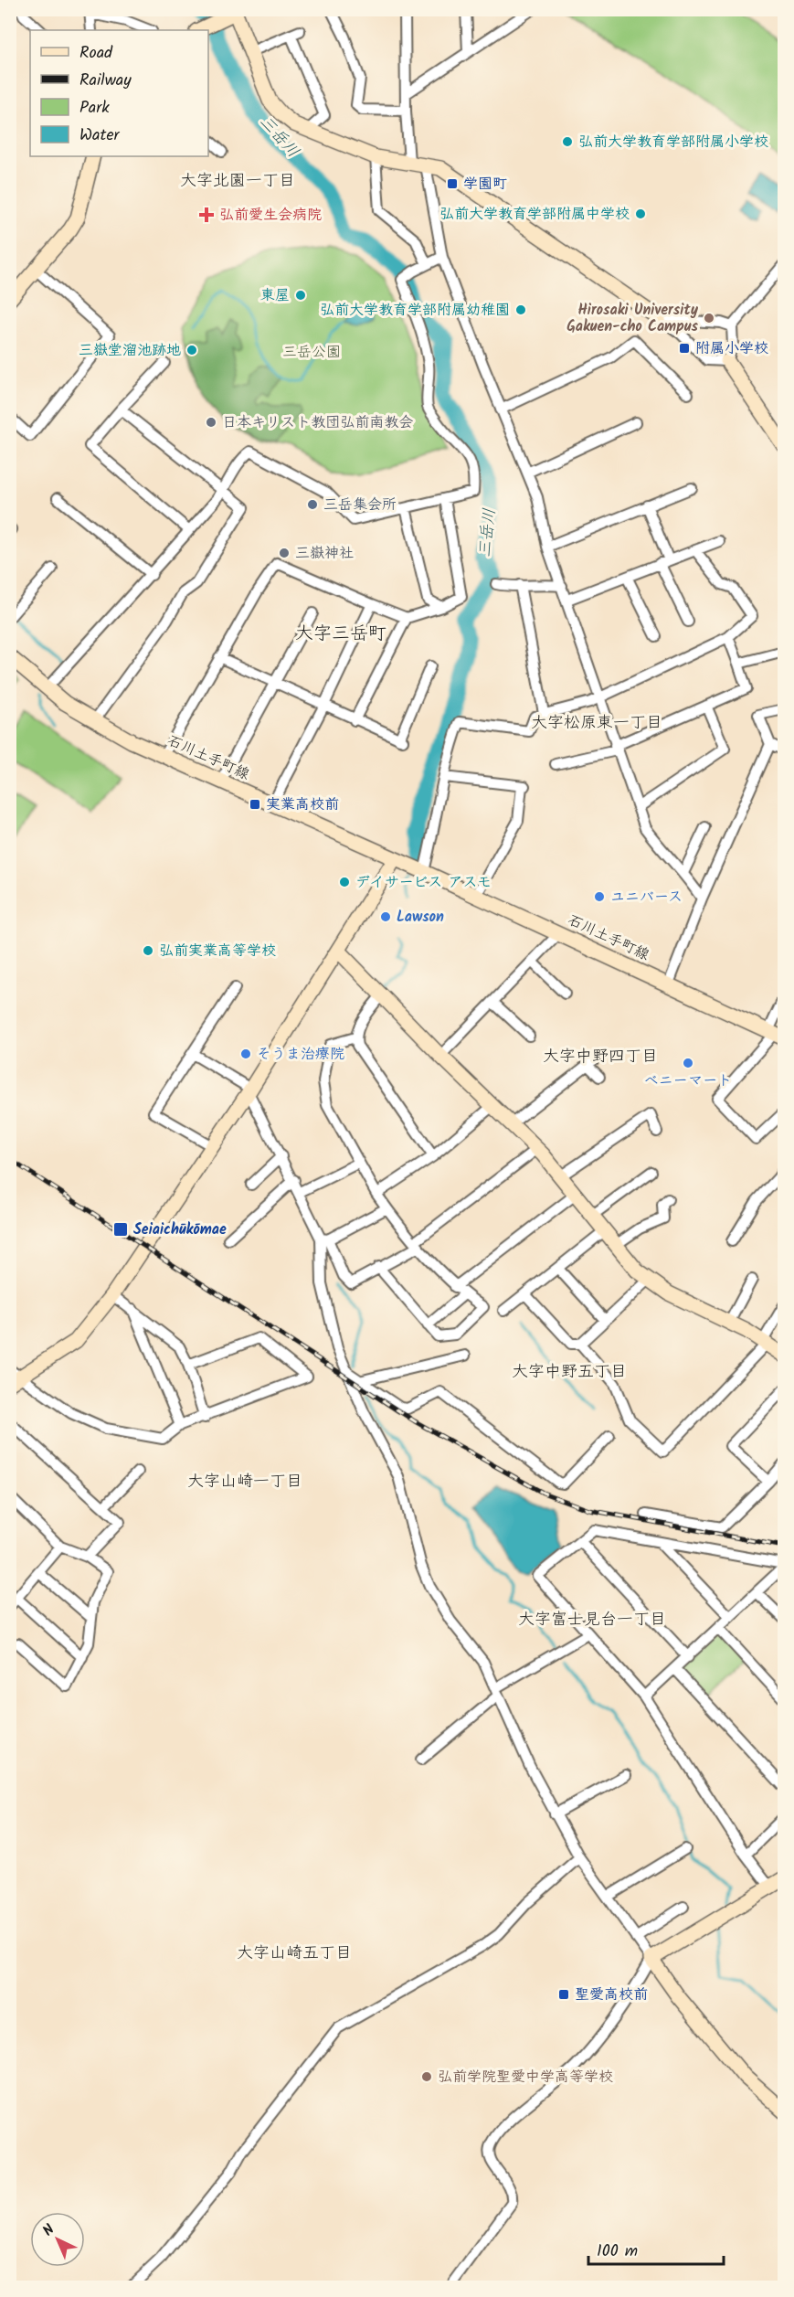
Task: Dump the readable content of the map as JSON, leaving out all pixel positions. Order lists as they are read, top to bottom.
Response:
{
  "streets": {
    "street": ["石川土手町線"]
  },
  "districts": [
    "大字北園一丁目",
    "大字三岳町",
    "大字松原東一丁目",
    "大字中野四丁目",
    "大字中野五丁目",
    "大字山崎一丁目",
    "大字富士見台一丁目",
    "大字山崎五丁目"
  ],
  "water": ["三岳川"],
  "parks": ["三岳公園"],
  "places": {
    "other": [
      "弘前大学教育学部附属小学校",
      "弘前大学教育学部附属中学校",
      "東屋",
      "弘前大学教育学部附属幼稚園",
      "Hirosaki University Gakuen-cho Campus",
      "三嶽堂溜池跡地",
      "日本キリスト教団弘前南教会",
      "三岳集会所",
      "三嶽神社",
      "デイサービス アスモ",
      "ユニバース",
      "Lawson",
      "弘前実業高等学校",
      "そうま治療院",
      "ベニーマート",
      "弘前学院聖愛中学高等学校"
    ],
    "transit": [
      "学園町",
      "附属小学校",
      "実業高校前",
      "Seiaichūkōmae",
      "聖愛高校前"
    ],
    "health": ["弘前愛生会病院"]
  },
  "legend": [
    "Road",
    "Railway",
    "Park",
    "Water"
  ],
  "scale_bar": "100 m",
  "north": "top left"
}
